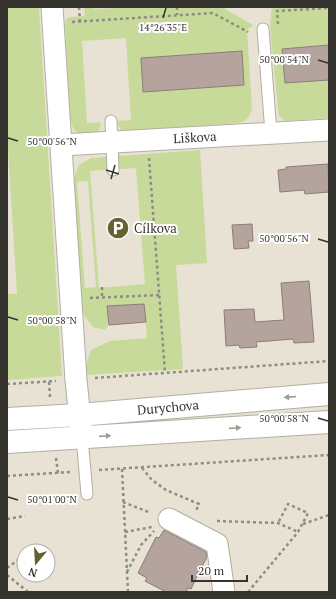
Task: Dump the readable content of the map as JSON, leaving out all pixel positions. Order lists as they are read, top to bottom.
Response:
{
  "streets": {
    "street": ["Liškova", "Durychova"]
  },
  "places": {
    "parking": ["Cílkova"]
  },
  "scale_bar": "20 m",
  "north": "bottom",
  "coordinates": [
    "14°26'35\"E",
    "50°00'54\"N",
    "50°00'56\"N",
    "50°00'58\"N",
    "50°01'00\"N"
  ]
}
